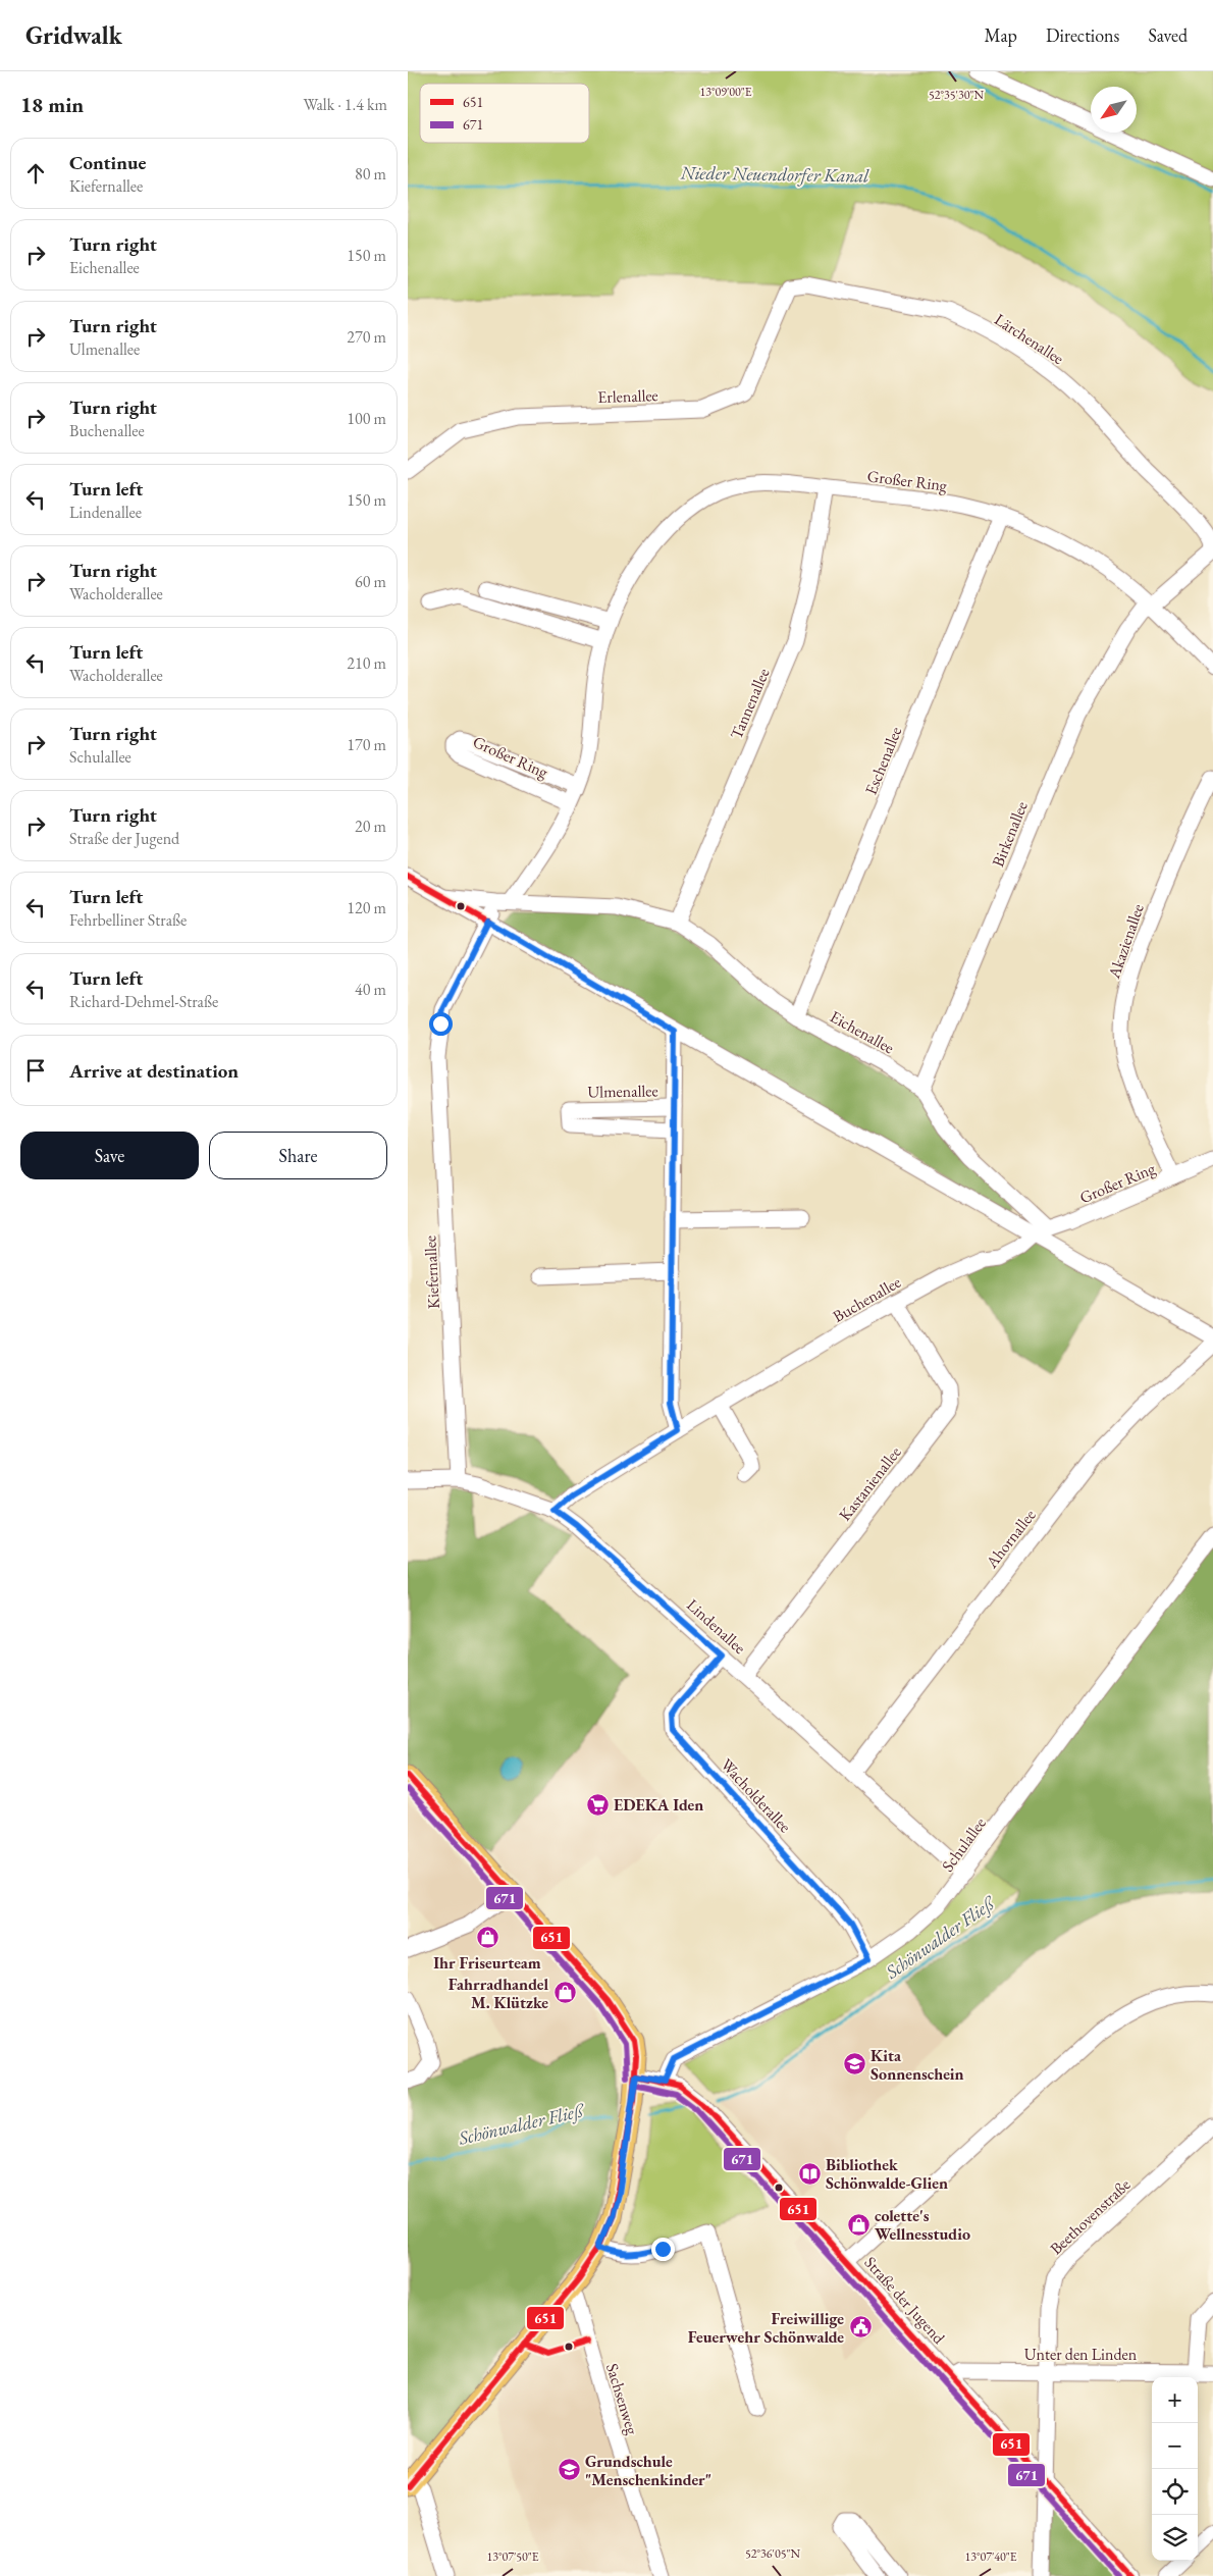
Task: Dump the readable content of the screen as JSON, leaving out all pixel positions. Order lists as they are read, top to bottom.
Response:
{
  "streets": {
    "street": [
      "Lärchenallee",
      "Erlenallee",
      "Großer Ring",
      "Tannenallee",
      "Eschenallee",
      "Birkenallee",
      "Akazienallee",
      "Eichenallee",
      "Ulmenallee",
      "Kiefernallee",
      "Buchenallee",
      "Kastanienallee",
      "Ahornallee",
      "Lindenallee",
      "Wacholderallee",
      "Schulallee",
      "Beethovenstraße",
      "Straße der Jugend",
      "Unter den Linden",
      "Sachsenweg"
    ]
  },
  "crossings": [
    ["Lärchenallee", "Erlenallee"],
    ["Lärchenallee", "Großer Ring"],
    ["Lärchenallee", "Birkenallee"],
    ["Großer Ring", "Tannenallee"],
    ["Großer Ring", "Eschenallee"],
    ["Großer Ring", "Birkenallee"],
    ["Großer Ring", "Akazienallee"],
    ["Großer Ring", "Eichenallee"],
    ["Großer Ring", "Buchenallee"],
    ["Tannenallee", "Eichenallee"],
    ["Eschenallee", "Eichenallee"],
    ["Birkenallee", "Eichenallee"],
    ["Eichenallee", "Ulmenallee"],
    ["Eichenallee", "Kiefernallee"],
    ["Eichenallee", "Buchenallee"],
    ["Ulmenallee", "Buchenallee"],
    ["Kiefernallee", "Lindenallee"],
    ["Buchenallee", "Kastanienallee"],
    ["Buchenallee", "Lindenallee"],
    ["Kastanienallee", "Lindenallee"],
    ["Ahornallee", "Lindenallee"],
    ["Lindenallee", "Wacholderallee"],
    ["Lindenallee", "Schulallee"],
    ["Wacholderallee", "Schulallee"],
    ["Schulallee", "Straße der Jugend"],
    ["Beethovenstraße", "Straße der Jugend"],
    ["Beethovenstraße", "Unter den Linden"],
    ["Straße der Jugend", "Unter den Linden"]
  ],
  "water": ["Nieder Neuendorfer Kanal", "Schönwalder Fließ"],
  "places": {
    "supermarket": ["EDEKA Iden"],
    "shop": ["Ihr Friseurteam", "Fahrradhandel M. Klützke", "colette's Wellnesstudio"],
    "school or university": ["Kita Sonnenschein", "Grundschule \"Menschenkinder\""],
    "library": ["Bibliothek Schönwalde-Glien"],
    "public building": ["Freiwillige Feuerwehr Schönwalde"]
  },
  "lines": ["transit line 651", "transit line 671"],
  "legend": ["651", "671"],
  "north": "bottom left",
  "page": {
    "header": "Gridwalk",
    "nav": ["Map", "Directions", "Saved"],
    "heading": ["18 min", "Walk · 1.4 km"],
    "list": [
      ["Continue", "Kiefernallee", "80 m"],
      ["Turn right", "Eichenallee", "150 m"],
      ["Turn right", "Ulmenallee", "270 m"],
      ["Turn right", "Buchenallee", "100 m"],
      ["Turn left", "Lindenallee", "150 m"],
      ["Turn right", "Wacholderallee", "60 m"],
      ["Turn left", "Wacholderallee", "210 m"],
      ["Turn right", "Schulallee", "170 m"],
      ["Turn right", "Straße der Jugend", "20 m"],
      ["Turn left", "Fehrbelliner Straße", "120 m"],
      ["Turn left", "Richard-Dehmel-Straße", "40 m"],
      "Arrive at destination"
    ],
    "buttons": ["Save", "Share"],
    "map_buttons": ["+", "−"]
  },
  "coordinates": [
    "13°09'00\"E",
    "52°35'30\"N",
    "52°36'05\"N",
    "13°07'50\"E",
    "13°07'40\"E"
  ]
}
